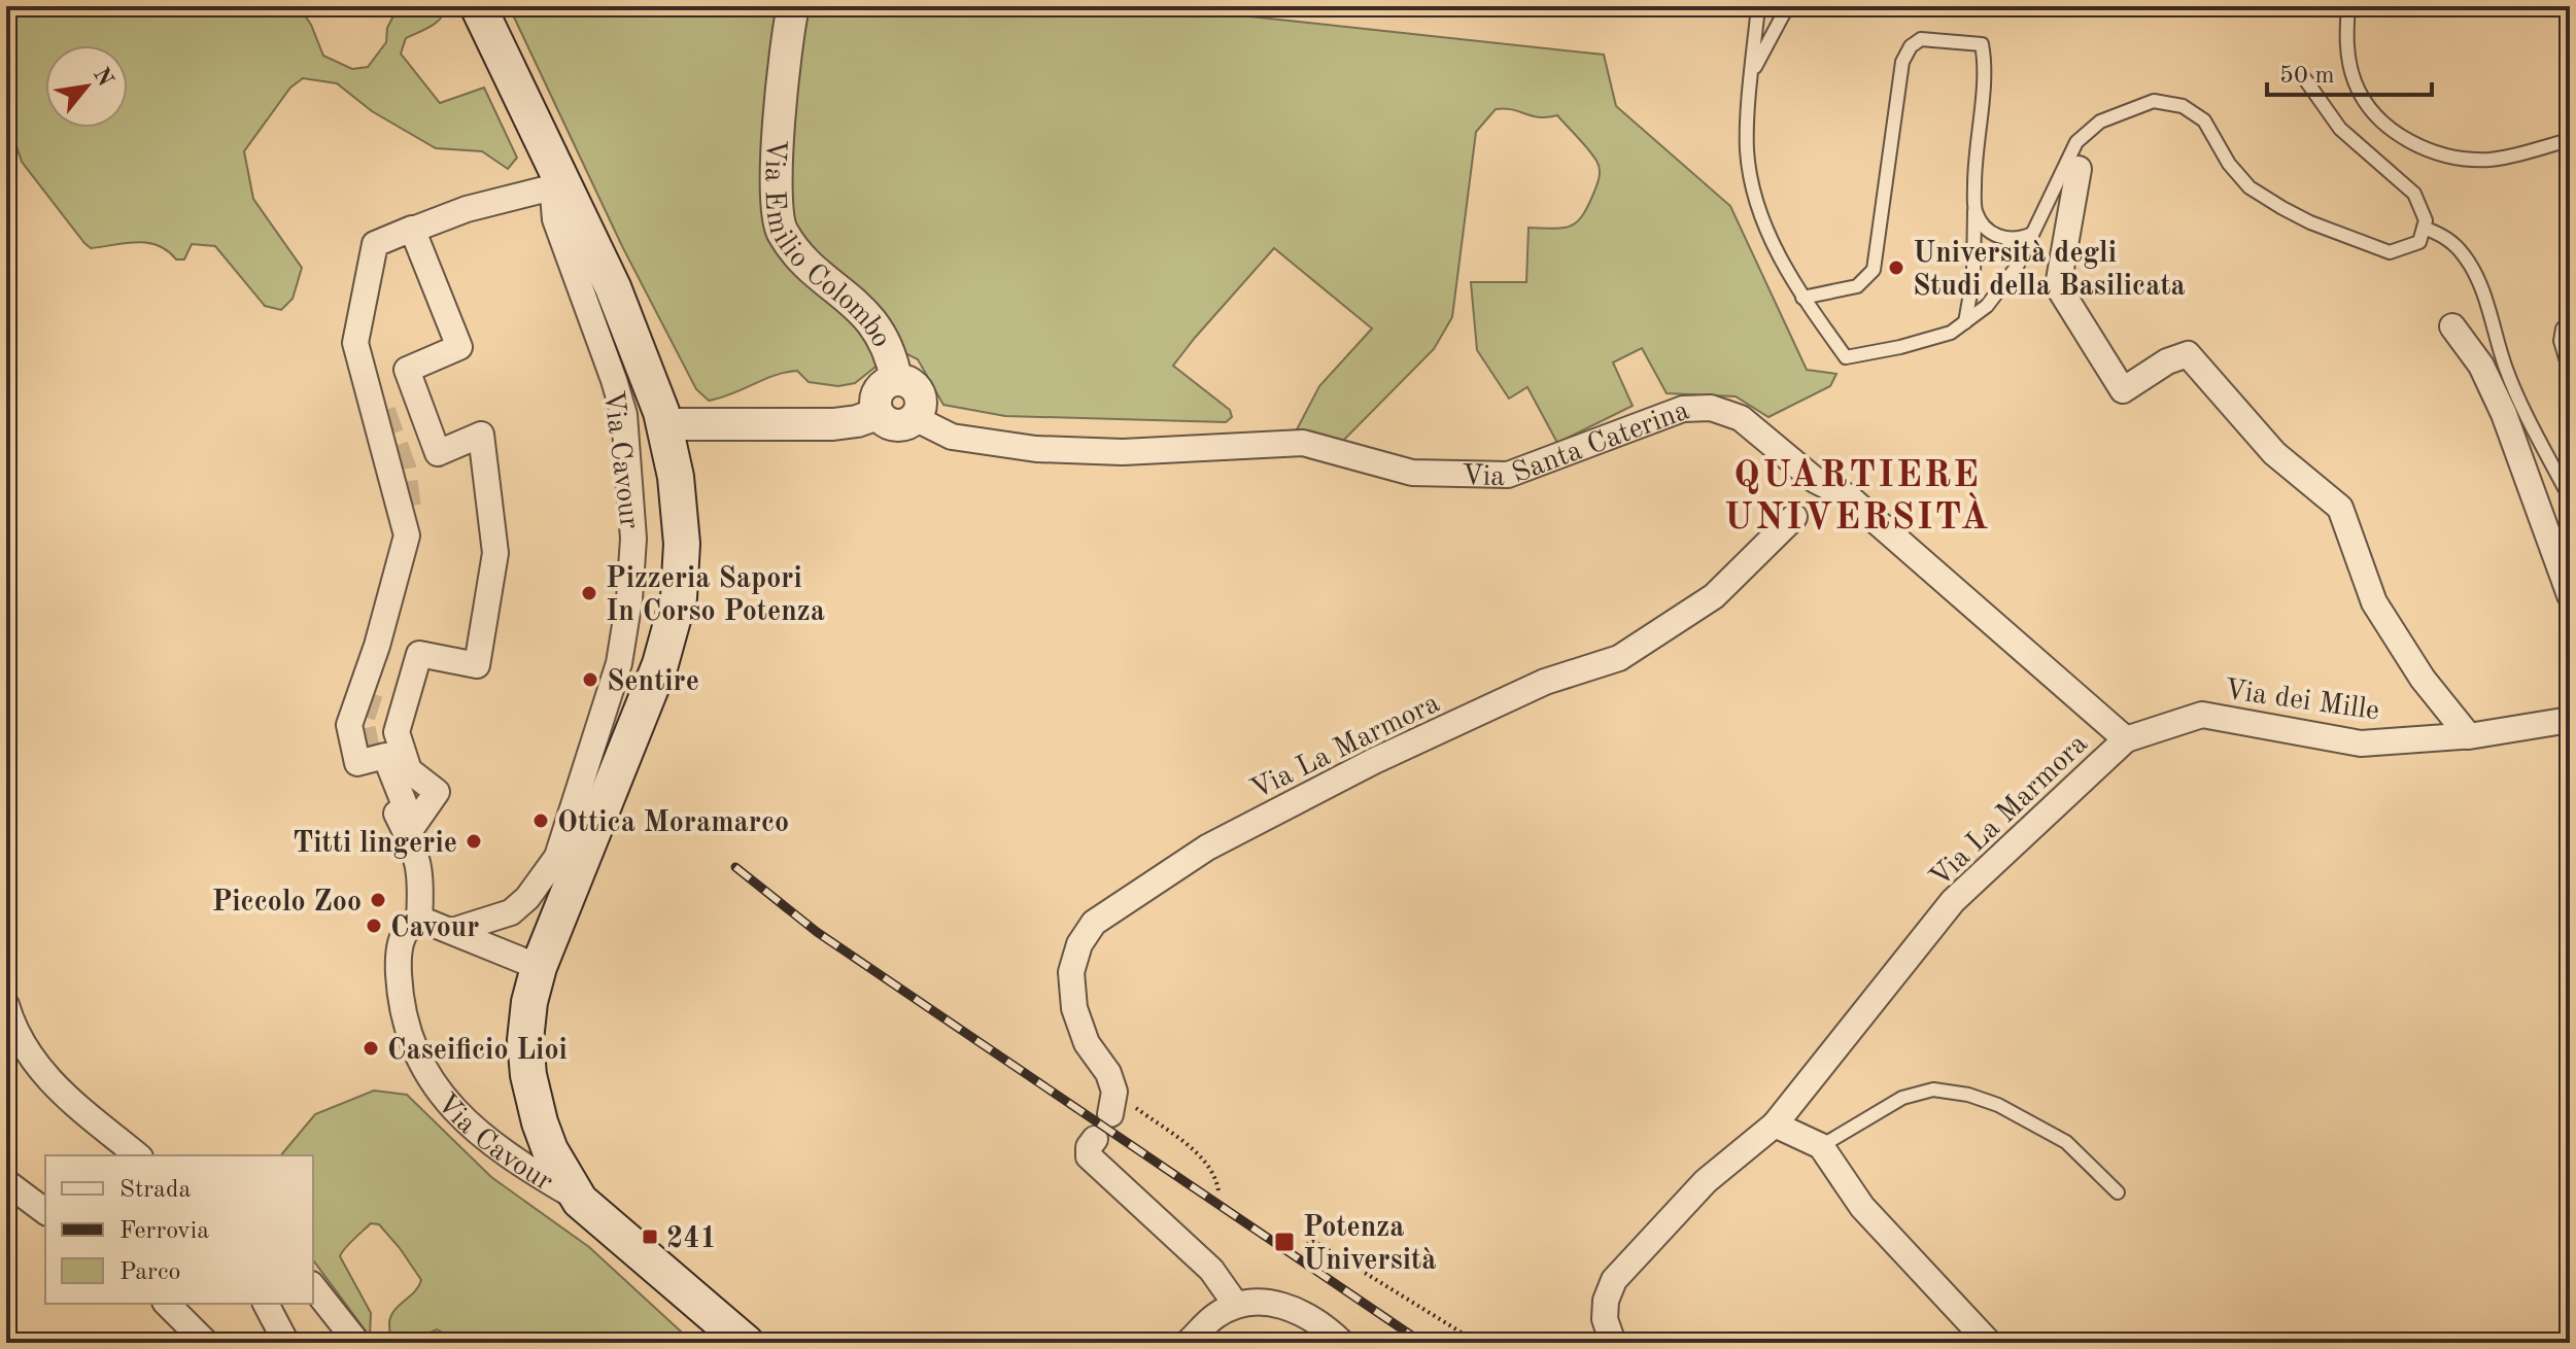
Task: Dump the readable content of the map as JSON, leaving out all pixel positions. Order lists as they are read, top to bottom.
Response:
{
  "streets": {
    "main road": ["Via Cavour"],
    "street": [
      "Via Emilio Colombo",
      "Via Santa Caterina",
      "Via dei Mille",
      "Via La Marmora"
    ]
  },
  "crossings": [
    ["Via Emilio Colombo", "Via Santa Caterina"],
    ["Via Santa Caterina", "Via Cavour"],
    ["Via Santa Caterina", "Via dei Mille"],
    ["Via Santa Caterina", "Via La Marmora"],
    ["Via dei Mille", "Via La Marmora"]
  ],
  "districts": ["QUARTIERE UNIVERSITÀ"],
  "places": {
    "other": [
      "Università degli Studi della Basilicata",
      "Pizzeria Sapori In Corso Potenza",
      "Sentire",
      "Ottica Moramarco",
      "Titti lingerie",
      "Piccolo Zoo",
      "Cavour",
      "Caseificio Lioi"
    ],
    "transit": ["241", "Potenza Università"]
  },
  "legend": ["Strada", "Ferrovia", "Parco"],
  "scale_bar": "50 m",
  "north": "top right"
}
